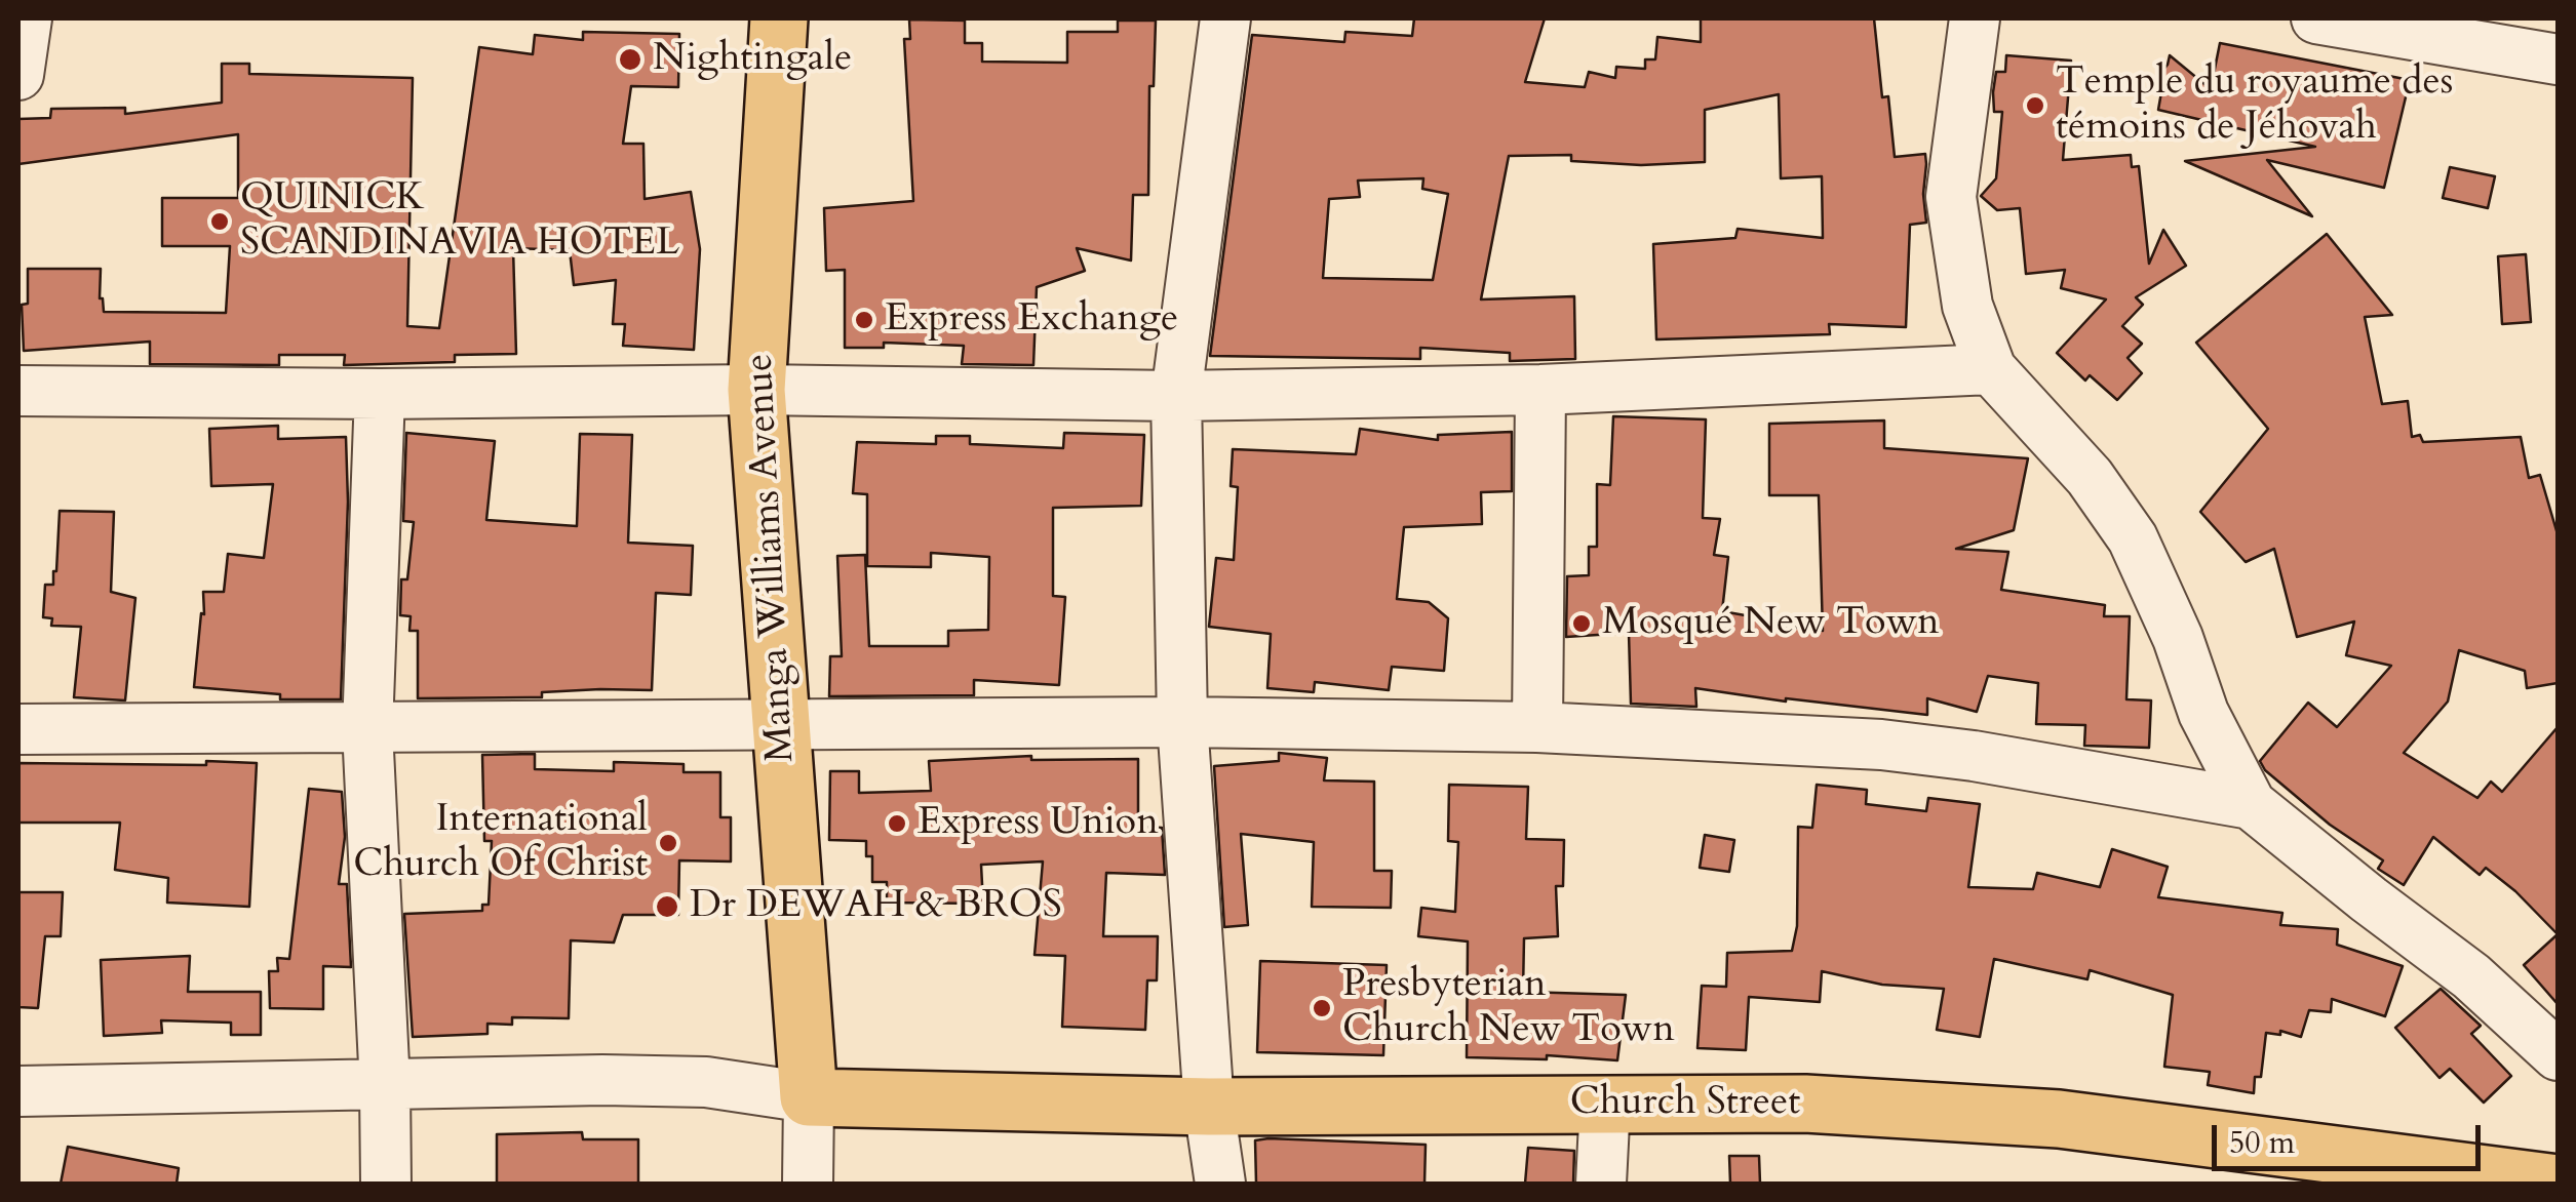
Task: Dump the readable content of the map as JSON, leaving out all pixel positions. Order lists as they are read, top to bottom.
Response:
{
  "streets": {
    "main road": ["Manga Williams Avenue", "Church Street"]
  },
  "crossings": [
    ["Manga Williams Avenue", "Church Street"]
  ],
  "places": [
    "Nightingale",
    "Temple du royaume des témoins de Jéhovah",
    "QUINICK SCANDINAVIA HOTEL",
    "Express Exchange",
    "Mosqué New Town",
    "Express Union",
    "International Church Of Christ",
    "Dr DEWAH & BROS",
    "Presbyterian Church New Town"
  ],
  "scale_bar": "50 m"
}
